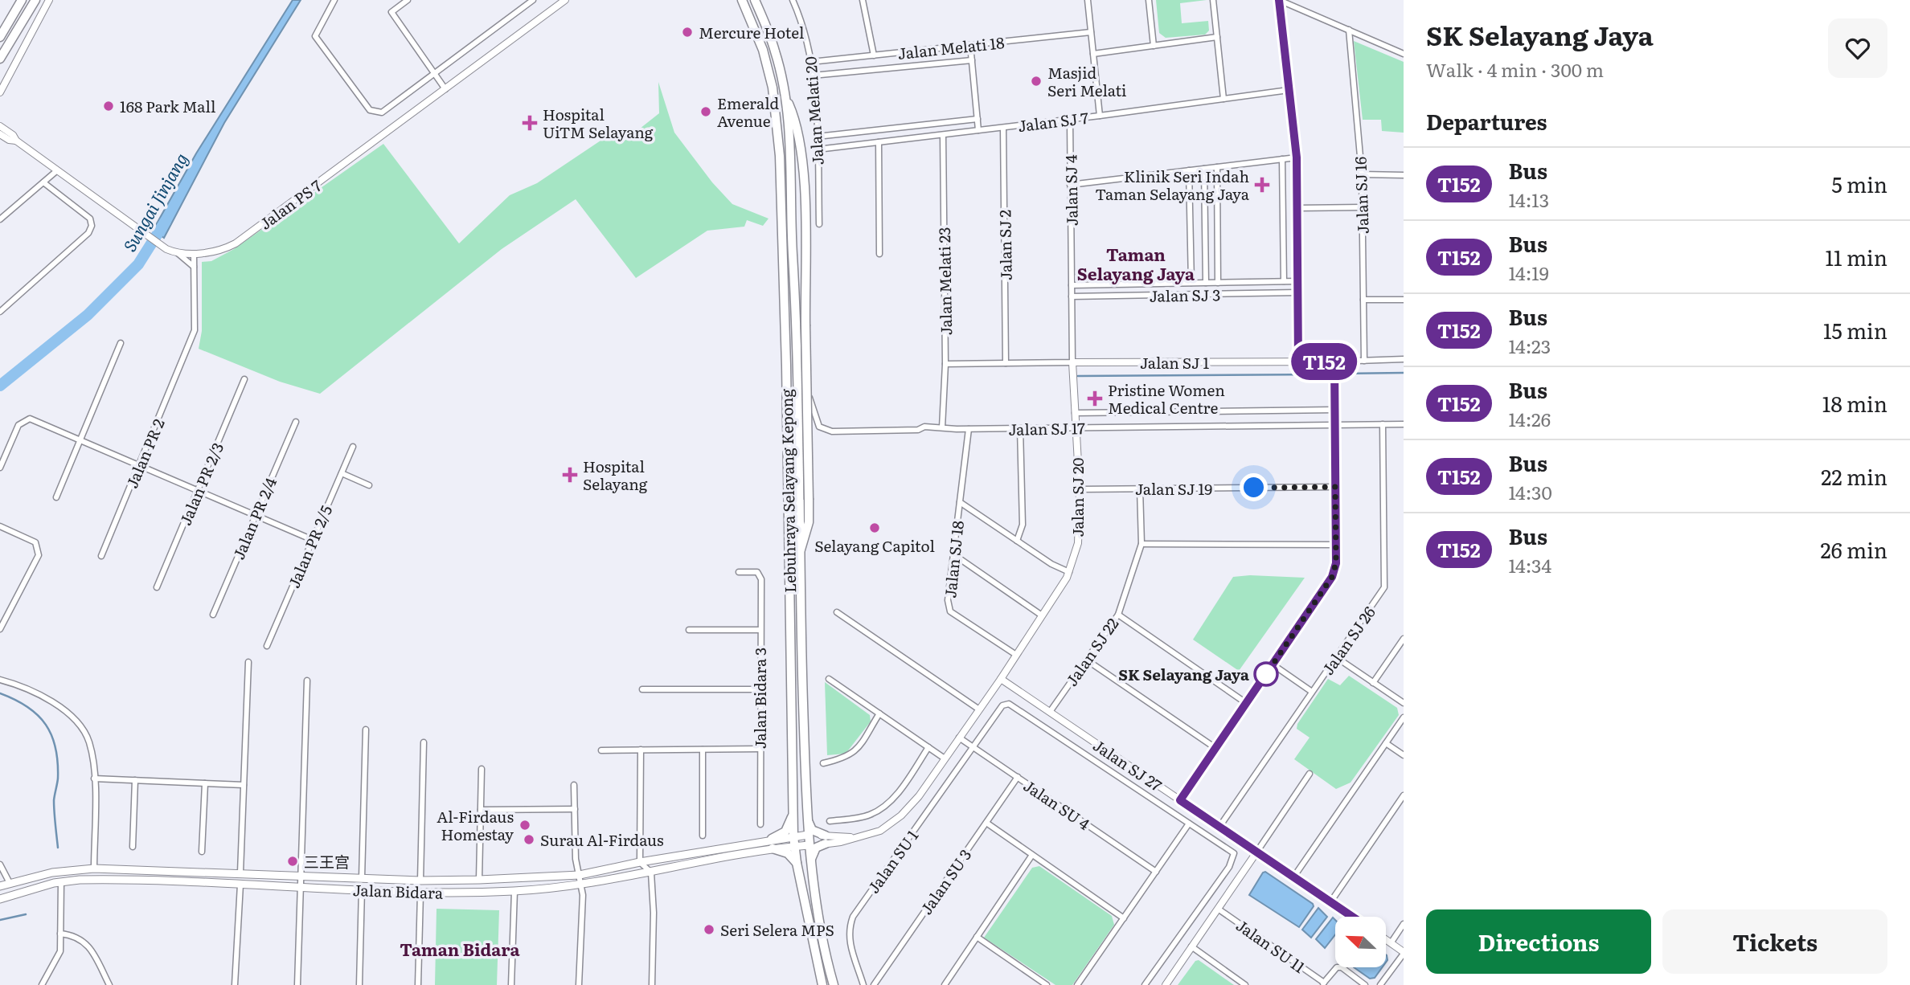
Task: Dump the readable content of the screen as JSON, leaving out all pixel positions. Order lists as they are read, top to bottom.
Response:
{
  "streets": {
    "main road": ["Lebuhraya Selayang Kepong", "Jalan Bidara"],
    "street": [
      "Jalan Melati 18",
      "Jalan Melati 20",
      "Jalan SJ 7",
      "Jalan SJ 4",
      "Jalan SJ 16",
      "Jalan PS 7",
      "Jalan SJ 2",
      "Jalan Melati 23",
      "Jalan SJ 3",
      "Jalan SJ 1",
      "Jalan SJ 17",
      "Jalan PR 2",
      "Jalan PR 2/3",
      "Jalan SJ 19",
      "Jalan SJ 20",
      "Jalan PR 2/4",
      "Jalan PR 2/5",
      "Jalan SJ 18",
      "Jalan SJ 26",
      "Jalan SJ 22",
      "Jalan Bidara 3",
      "Jalan SJ 27",
      "Jalan SU 4",
      "Jalan SU 1",
      "Jalan SU 3",
      "Jalan SU 11"
    ]
  },
  "crossings": [
    ["Jalan Melati 18", "Jalan Melati 20"],
    ["Jalan Melati 20", "Jalan SJ 7"],
    ["Jalan SJ 7", "Jalan SJ 4"],
    ["Jalan SJ 7", "Jalan SJ 2"],
    ["Jalan SJ 7", "Jalan Melati 23"],
    ["Jalan SJ 4", "Jalan SJ 3"],
    ["Jalan SJ 4", "Jalan SJ 1"],
    ["Jalan SJ 4", "Jalan SJ 20"],
    ["Jalan SJ 16", "Jalan SJ 1"],
    ["Jalan PS 7", "Jalan PR 2"],
    ["Jalan SJ 2", "Jalan SJ 1"],
    ["Jalan Melati 23", "Jalan SJ 1"],
    ["Jalan Melati 23", "Jalan SJ 17"],
    ["Jalan SJ 1", "Jalan SJ 20"],
    ["Jalan SJ 17", "Lebuhraya Selayang Kepong"],
    ["Jalan SJ 17", "Jalan SJ 20"],
    ["Jalan SJ 17", "Jalan SJ 18"],
    ["Jalan SJ 17", "Jalan SJ 26"],
    ["Jalan SJ 19", "Jalan SJ 20"],
    ["Jalan SJ 19", "Jalan SJ 22"],
    ["Lebuhraya Selayang Kepong", "Jalan Bidara"],
    ["Jalan SJ 20", "Jalan SJ 18"],
    ["Jalan SJ 20", "Jalan SJ 27"],
    ["Jalan SJ 20", "Jalan SU 4"],
    ["Jalan SJ 26", "Jalan SJ 27"],
    ["Jalan SJ 22", "Jalan SJ 27"],
    ["Jalan SU 4", "Jalan SU 1"],
    ["Jalan SU 4", "Jalan SU 3"]
  ],
  "districts": ["Taman Selayang Jaya", "Taman Bidara"],
  "water": ["Sungai Jinjang"],
  "places": {
    "other": [
      "Mercure Hotel",
      "Masjid Seri Melati",
      "168 Park Mall",
      "Emerald Avenue",
      "Selayang Capitol",
      "SK Selayang Jaya",
      "Al-Firdaus Homestay",
      "Surau Al-Firdaus",
      "三王宫",
      "Seri Selera MPS"
    ],
    "health": [
      "Hospital UiTM Selayang",
      "Klinik Seri Indah Taman Selayang Jaya",
      "Pristine Women Medical Centre",
      "Hospital Selayang"
    ]
  },
  "lines": ["bus line T152"],
  "north": "top left",
  "page": {
    "on_map": "T152",
    "heading": [
      ["SK Selayang Jaya", "Walk · 4 min · 300 m"],
      "Departures"
    ],
    "list": [
      {
        "mark": "T152",
        "name": "Bus",
        "note": "14:13",
        "value": "5 min"
      },
      {
        "mark": "T152",
        "name": "Bus",
        "note": "14:19",
        "value": "11 min"
      },
      {
        "mark": "T152",
        "name": "Bus",
        "note": "14:23",
        "value": "15 min"
      },
      {
        "mark": "T152",
        "name": "Bus",
        "note": "14:26",
        "value": "18 min"
      },
      {
        "mark": "T152",
        "name": "Bus",
        "note": "14:30",
        "value": "22 min"
      },
      {
        "mark": "T152",
        "name": "Bus",
        "note": "14:34",
        "value": "26 min"
      }
    ],
    "buttons": ["Directions", "Tickets"]
  }
}
